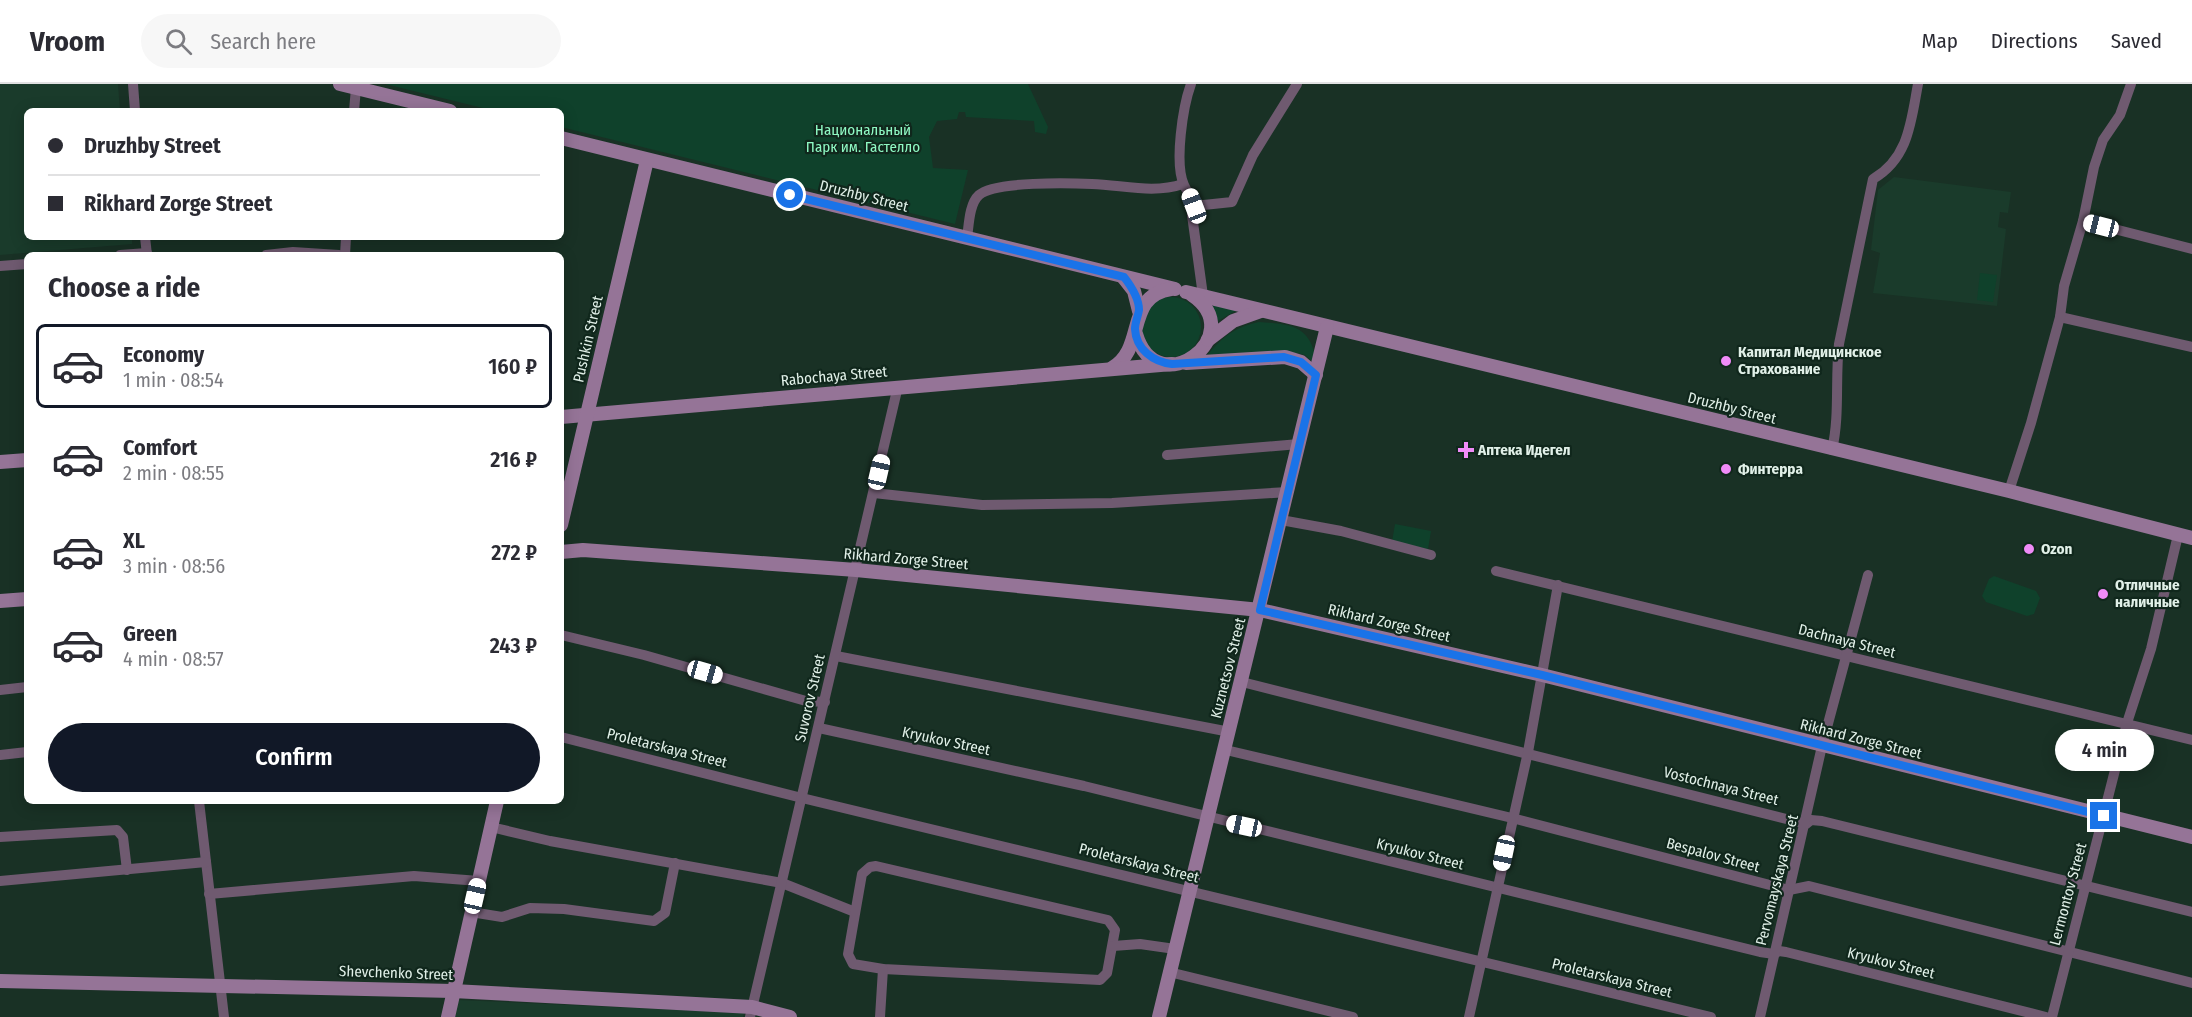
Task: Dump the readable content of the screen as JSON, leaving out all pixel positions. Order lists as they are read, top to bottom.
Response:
{
  "streets": {
    "street": [
      "Druzhby Street",
      "Pushkin Street",
      "Rabochaya Street",
      "Rikhard Zorge Street",
      "Dachnaya Street",
      "Kuznetsov Street",
      "Suvorov Street",
      "Kryukov Street",
      "Proletarskaya Street",
      "Vostochnaya Street",
      "Bespalov Street",
      "Pervomayskaya Street",
      "Lermontov Street",
      "Shevchenko Street"
    ]
  },
  "crossings": [
    ["Druzhby Street", "Pushkin Street"],
    ["Druzhby Street", "Rabochaya Street"],
    ["Druzhby Street", "Kuznetsov Street"],
    ["Druzhby Street", "Lermontov Street"],
    ["Pushkin Street", "Rabochaya Street"],
    ["Rabochaya Street", "Kuznetsov Street"],
    ["Rabochaya Street", "Suvorov Street"],
    ["Rikhard Zorge Street", "Kuznetsov Street"],
    ["Rikhard Zorge Street", "Suvorov Street"],
    ["Rikhard Zorge Street", "Pervomayskaya Street"],
    ["Rikhard Zorge Street", "Lermontov Street"],
    ["Dachnaya Street", "Pervomayskaya Street"],
    ["Dachnaya Street", "Lermontov Street"],
    ["Kuznetsov Street", "Kryukov Street"],
    ["Kuznetsov Street", "Proletarskaya Street"],
    ["Kuznetsov Street", "Vostochnaya Street"],
    ["Kuznetsov Street", "Bespalov Street"],
    ["Suvorov Street", "Kryukov Street"],
    ["Suvorov Street", "Proletarskaya Street"],
    ["Suvorov Street", "Shevchenko Street"],
    ["Kryukov Street", "Pervomayskaya Street"],
    ["Vostochnaya Street", "Pervomayskaya Street"],
    ["Vostochnaya Street", "Lermontov Street"],
    ["Bespalov Street", "Pervomayskaya Street"],
    ["Bespalov Street", "Lermontov Street"]
  ],
  "parks": ["Национальный Парк им. Гастелло"],
  "places": {
    "other": [
      "Капитал Медицинское Страхование",
      "Финтерра",
      "Ozon",
      "Отличные наличные"
    ],
    "health": ["Аптека Идегел"]
  },
  "page": {
    "header": "Vroom",
    "search": "Search here",
    "nav": ["Map", "Directions", "Saved"],
    "banner": ["Druzhby Street", "Rikhard Zorge Street"],
    "heading": "Choose a ride",
    "list": [
      {
        "name": "Economy",
        "note": "1 min · 08:54",
        "value": "160 ₽"
      },
      {
        "name": "Comfort",
        "note": "2 min · 08:55",
        "value": "216 ₽"
      },
      {
        "name": "XL",
        "note": "3 min · 08:56",
        "value": "272 ₽"
      },
      {
        "name": "Green",
        "note": "4 min · 08:57",
        "value": "243 ₽"
      }
    ],
    "buttons": "Confirm",
    "bubble": "4 min"
  }
}
